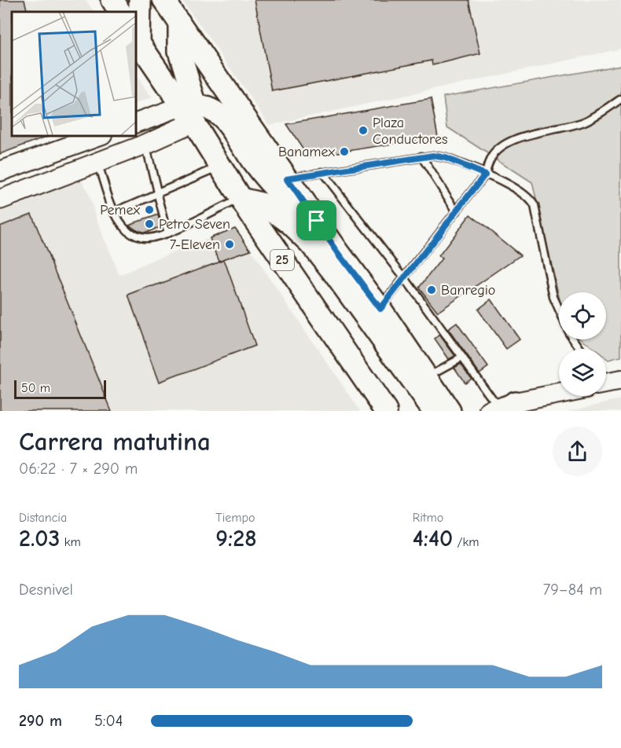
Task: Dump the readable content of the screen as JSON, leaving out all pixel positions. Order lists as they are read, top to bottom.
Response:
{
  "streets": {
    "main road": ["25"]
  },
  "places": [
    "Plaza Conductores",
    "Banamex",
    "Pemex",
    "Petro Seven",
    "7-Eleven",
    "Banregio"
  ],
  "scale_bar": "50 m",
  "page": {
    "scale": "50 m",
    "heading": ["Carrera matutina", "06:22 · 7 × 290 m"],
    "stats": [
      ["Distancia", "2.03 km"],
      ["Tiempo", "9:28"],
      ["Ritmo", "4:40 /km"]
    ],
    "chart": ["Desnivel", "79–84 m"],
    "list": [
      {
        "name": "290 m",
        "note": "5:04"
      }
    ]
  }
}
